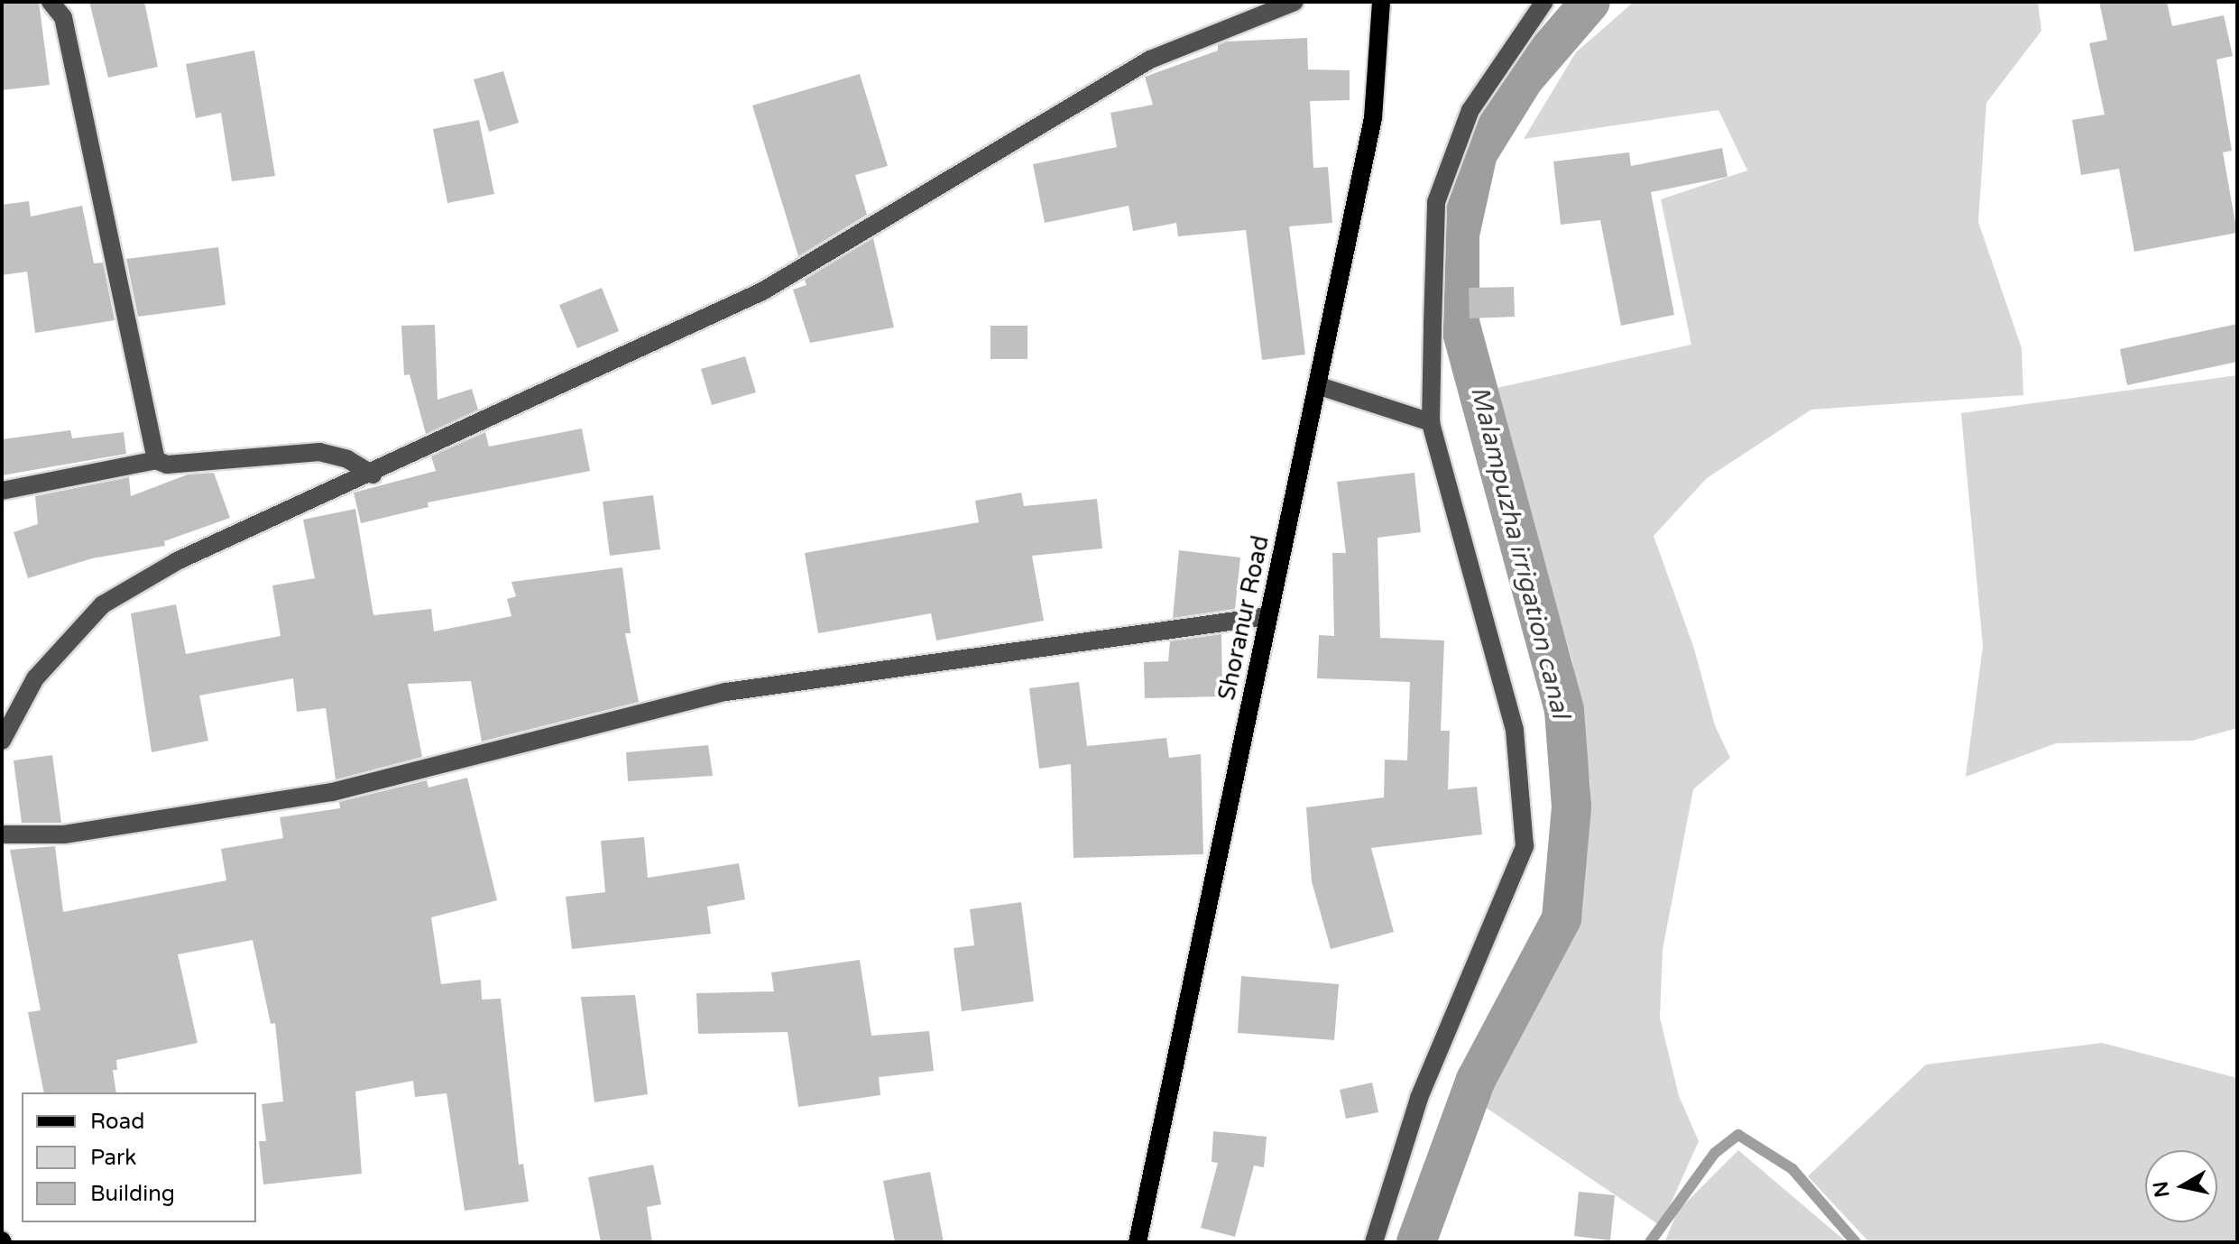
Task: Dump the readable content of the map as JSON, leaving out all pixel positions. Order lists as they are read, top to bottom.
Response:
{
  "streets": {
    "main road": ["Shoranur Road"]
  },
  "water": ["Malampuzha irrigation canal"],
  "legend": ["Road", "Park", "Building"],
  "north": "left"
}
